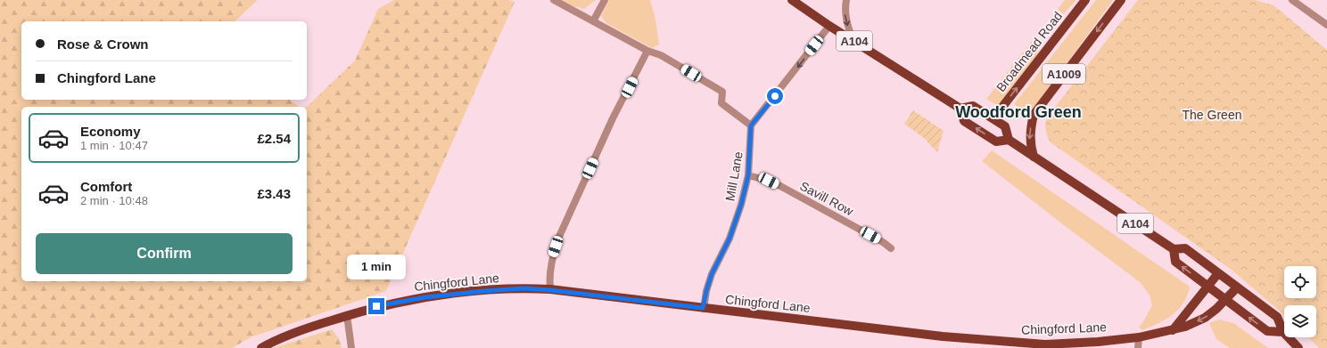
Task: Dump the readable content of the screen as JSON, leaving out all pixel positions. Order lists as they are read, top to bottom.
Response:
{
  "streets": {
    "main road": [
      "A104",
      "Broadmead Road",
      "A1009",
      "Chingford Lane"
    ],
    "street": ["Mill Lane", "Savill Row"]
  },
  "crossings": [
    ["A104", "A1009"],
    ["A104", "Chingford Lane"],
    ["Mill Lane", "Savill Row"],
    ["Mill Lane", "Chingford Lane"]
  ],
  "districts": ["Woodford Green"],
  "parks": ["The Green"],
  "page": {
    "banner": ["Rose & Crown", "Chingford Lane"],
    "list": [
      {
        "name": "Economy",
        "note": "1 min · 10:47",
        "value": "£2.54"
      },
      {
        "name": "Comfort",
        "note": "2 min · 10:48",
        "value": "£3.43"
      }
    ],
    "buttons": "Confirm",
    "bubble": "1 min"
  }
}
